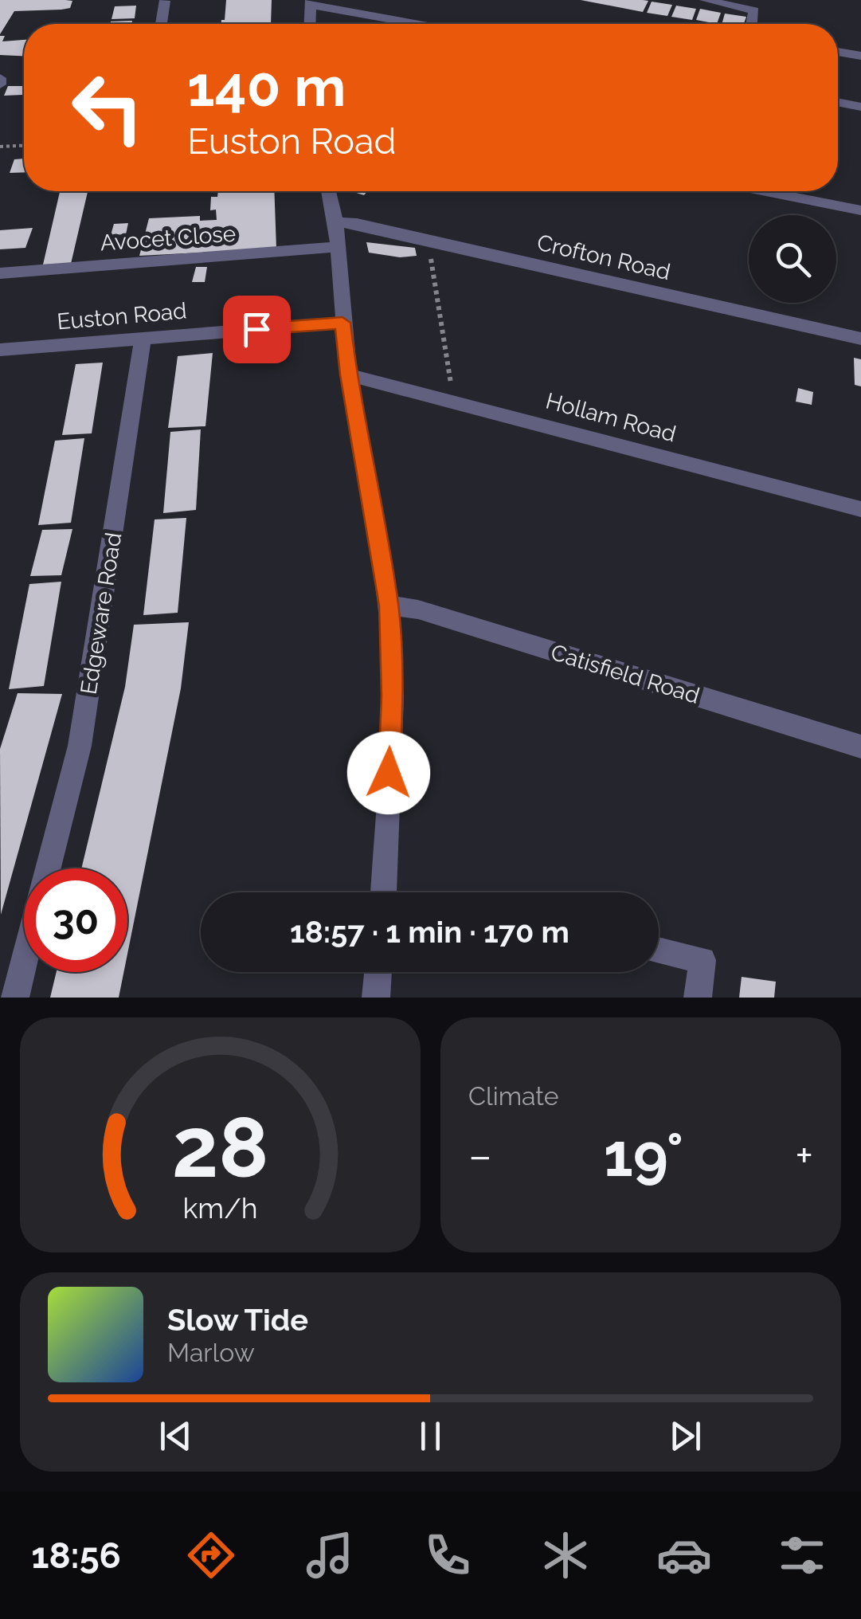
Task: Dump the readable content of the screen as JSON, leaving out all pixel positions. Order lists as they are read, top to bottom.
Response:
{
  "streets": {
    "street": [
      "Avocet Close",
      "Crofton Road",
      "Euston Road",
      "Hollam Road",
      "Edgeware Road",
      "Catisfield Road"
    ]
  },
  "crossings": [
    ["Euston Road", "Edgeware Road"]
  ],
  "page": {
    "turn": ["140 m", "Euston Road"],
    "limit": "30",
    "trip": "18:57 · 1 min · 170 m",
    "tile": "Climate",
    "heat": ["−", "19°", "+"],
    "song": ["Slow Tide", "Marlow"],
    "tabs": "18:56",
    "gauge": ["28", "km/h"]
  }
}
